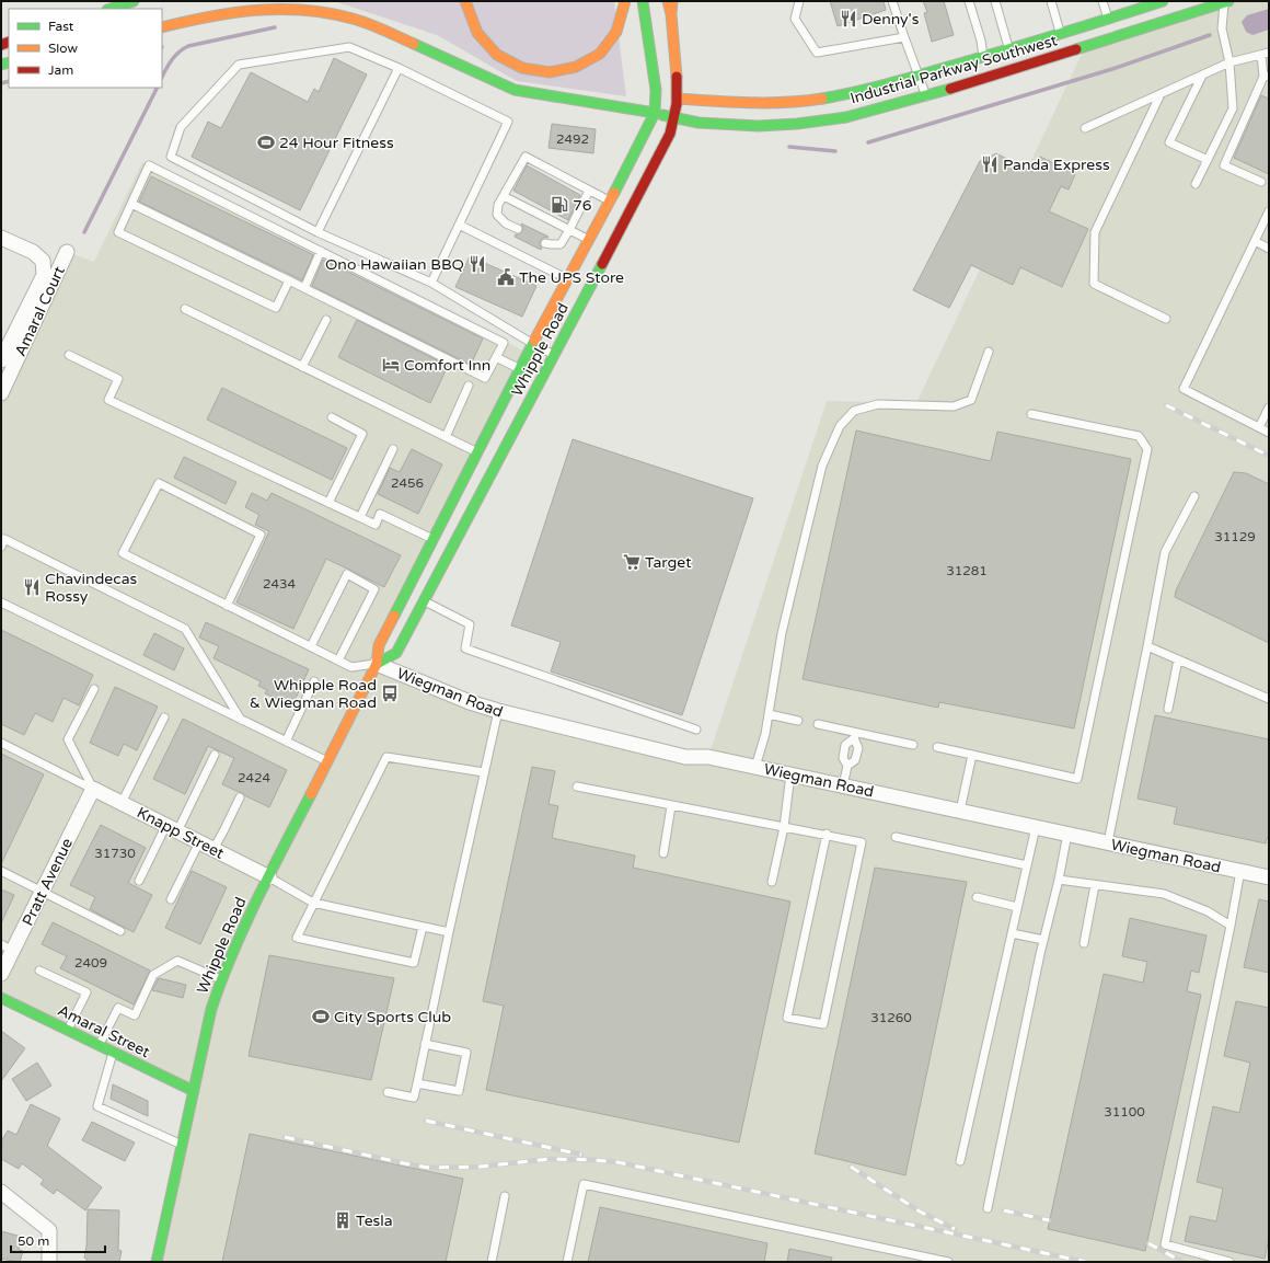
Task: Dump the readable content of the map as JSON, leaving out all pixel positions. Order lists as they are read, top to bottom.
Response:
{
  "streets": {
    "main road": ["Industrial Parkway Southwest", "Whipple Road", "Amaral Street"],
    "street": [
      "Amaral Court",
      "Wiegman Road",
      "Knapp Street",
      "Pratt Avenue"
    ]
  },
  "crossings": [
    ["Industrial Parkway Southwest", "Whipple Road"],
    ["Whipple Road", "Wiegman Road"],
    ["Whipple Road", "Knapp Street"],
    ["Whipple Road", "Amaral Street"],
    ["Knapp Street", "Pratt Avenue"]
  ],
  "places": {
    "restaurant": [
      "Denny's",
      "Panda Express",
      "Ono Hawaiian BBQ",
      "Chavindecas Rossy"
    ],
    "sports": ["24 Hour Fitness", "City Sports Club"],
    "fuel station": ["76"],
    "public building": ["The UPS Store"],
    "hotel": ["Comfort Inn"],
    "supermarket": ["Target"],
    "bus stop": ["Whipple Road & Wiegman Road"],
    "building": ["Tesla"]
  },
  "house_numbers": [
    "2492",
    "2456",
    "31129",
    "31281",
    "2434",
    "2424",
    "31730",
    "2409",
    "31260",
    "31100"
  ],
  "legend": ["Fast", "Slow", "Jam"],
  "scale_bar": "50 m"
}
